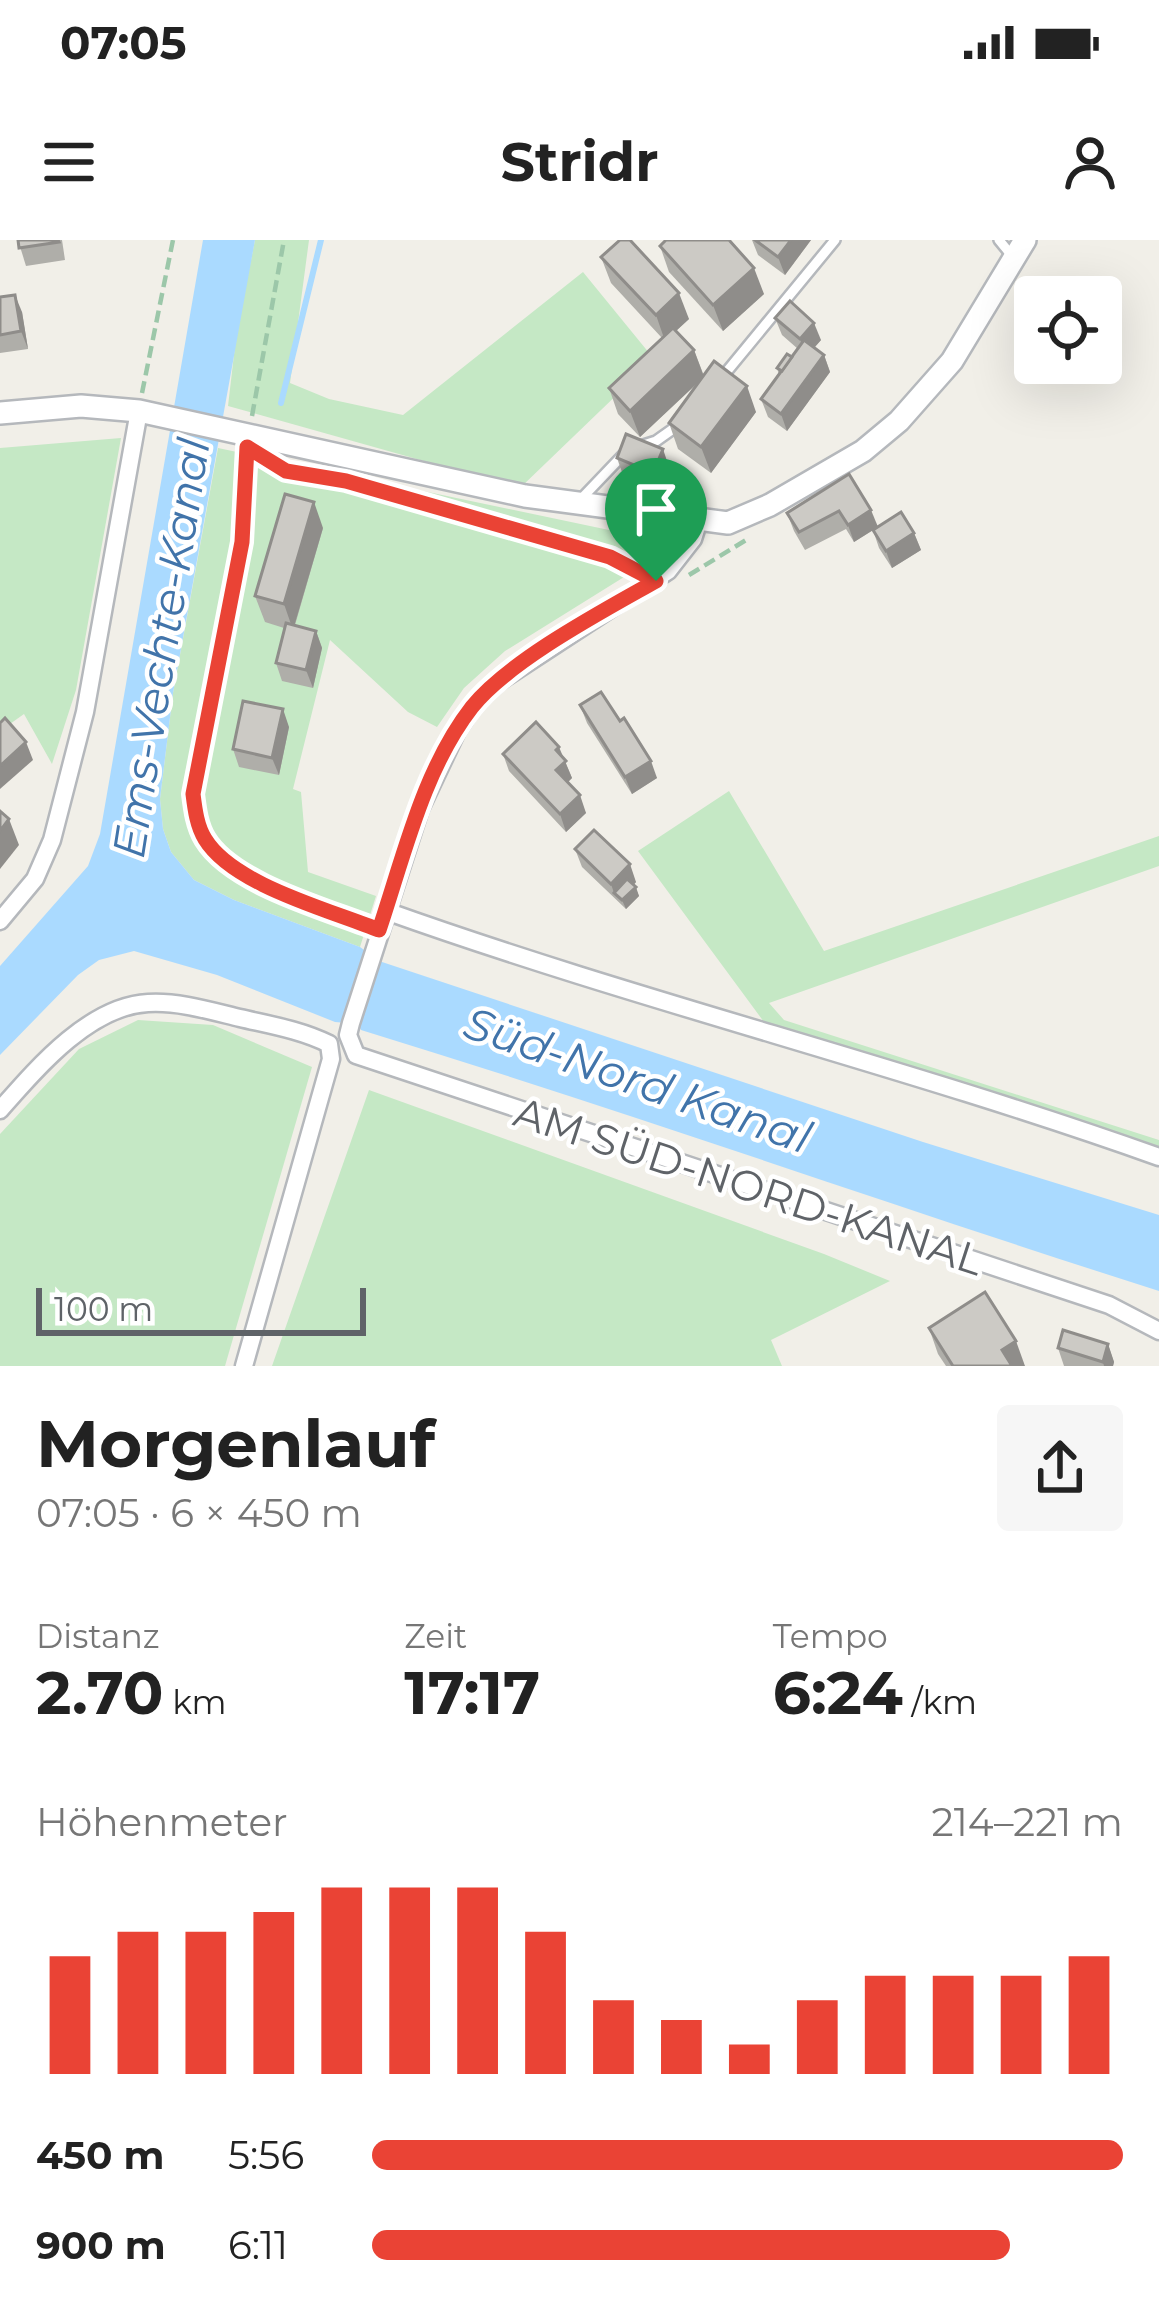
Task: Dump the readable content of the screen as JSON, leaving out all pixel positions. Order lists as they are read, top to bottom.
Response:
{
  "streets": {
    "street": ["AM SÜD-NORD-KANAL"]
  },
  "water": ["Ems-Vechte-Kanal", "Süd-Nord Kanal"],
  "scale_bar": "100 m",
  "page": {
    "status": "07:05",
    "header": "Stridr",
    "scale": "100 m",
    "heading": ["Morgenlauf", "07:05 · 6 × 450 m"],
    "stats": [
      ["Distanz", "2.70 km"],
      ["Zeit", "17:17"],
      ["Tempo", "6:24 /km"]
    ],
    "chart": ["Höhenmeter", "214–221 m"],
    "list": [
      {
        "name": "450 m",
        "note": "5:56"
      },
      {
        "name": "900 m",
        "note": "6:11"
      }
    ]
  }
}
